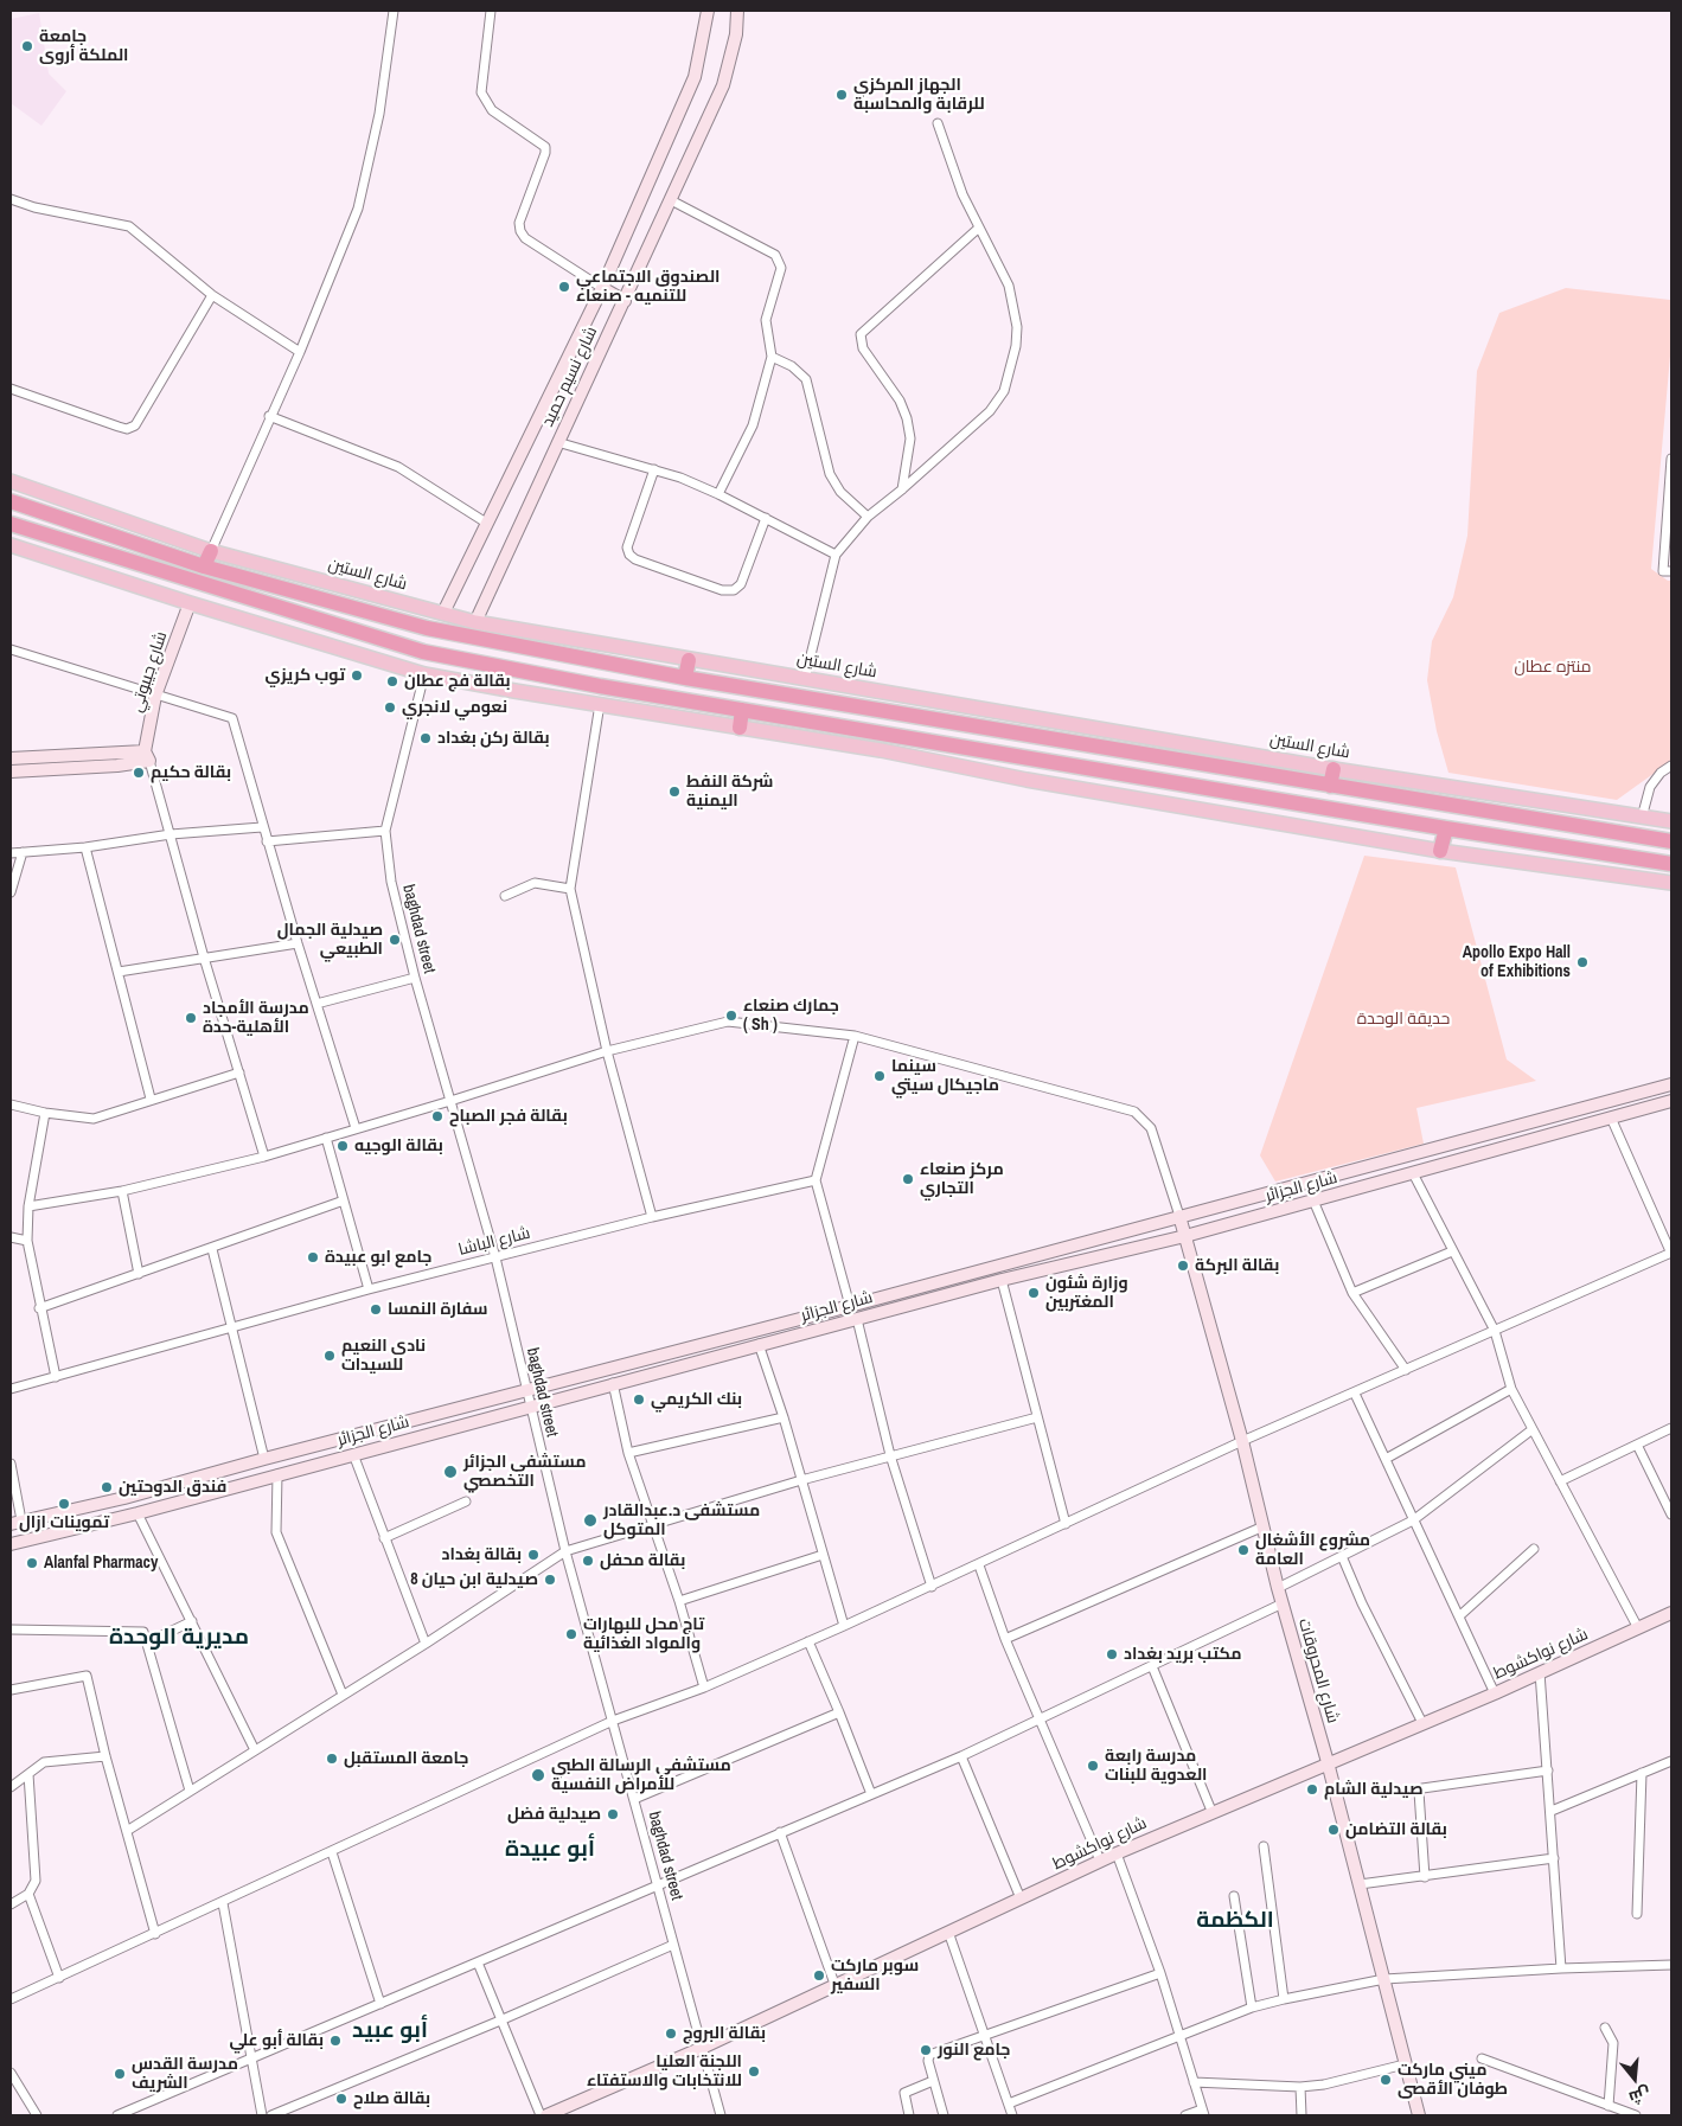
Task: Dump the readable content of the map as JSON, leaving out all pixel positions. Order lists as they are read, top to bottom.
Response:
{
  "streets": {
    "main road": [
      "شارع نسيم حميد",
      "شارع الستين",
      "شارع جيبوتي",
      "شارع الجزائر",
      "شارع نواكشوط",
      "شارع المحروقات"
    ],
    "street": ["baghdad street", "شارع الباشا"]
  },
  "crossings": [
    ["شارع نسيم حميد", "شارع الستين"],
    ["baghdad street", "شارع الجزائر"],
    ["baghdad street", "شارع الباشا"],
    ["baghdad street", "شارع نواكشوط"],
    ["شارع الجزائر", "شارع المحروقات"],
    ["شارع نواكشوط", "شارع المحروقات"]
  ],
  "districts": [
    "مديرية الوحدة",
    "أبو عبيدة",
    "الكظمة",
    "أبو عبيد"
  ],
  "parks": ["منتزه عطان", "حديقة الوحدة"],
  "places": [
    "جامعة الملكة أروى",
    "الجهاز المركزي للرقابة والمحاسبة",
    "الصندوق الاجتماعي للتنميه - صنعاء",
    "توب كريزي",
    "بقالة فج عطان",
    "نعومي لانجري",
    "بقالة ركن بغداد",
    "بقالة حكيم",
    "شركة النفط اليمنية",
    "صيدلية الجمال الطبيعي",
    "Apollo Expo Hall of Exhibitions",
    "جمارك صنعاء ( Sh )",
    "مدرسة الأمجاد الأهلية-حدة",
    "سينما ماجيكال سيتي",
    "بقالة فجر الصباح",
    "بقالة الوجيه",
    "مركز صنعاء التجاري",
    "جامع ابو عبيدة",
    "بقالة البركة",
    "وزارة شئون المغتربين",
    "سفارة النمسا",
    "نادي النعيم للسيدات",
    "بنك الكريمي",
    "مستشفى الجزائر التخصصي",
    "فندق الدوحتين",
    "تموينات ازال",
    "مستشفى د.عبدالقادر المتوكل",
    "مشروع الأشغال العامة",
    "بقالة بغداد",
    "بقالة محفل",
    "Alanfal Pharmacy",
    "صيدلية ابن حيان 8",
    "تاج محل للبهارات والمواد الغذائية",
    "مكتب بريد بغداد",
    "جامعة المستقبل",
    "مدرسة رابعة العدوية للبنات",
    "مستشفى الرسالة الطبي للأمراض النفسية",
    "صيدلية الشام",
    "صيدلية فضل",
    "بقالة التضامن",
    "سوبر ماركت السفير",
    "بقالة البروج",
    "بقالة أبو علي",
    "جامع النور",
    "اللجنة العليا للانتخابات والاستفتاء",
    "مدرسة القدس الشريف",
    "ميني ماركت طوفان الأقصى",
    "بقالة صلاح"
  ],
  "north": "bottom"
}
